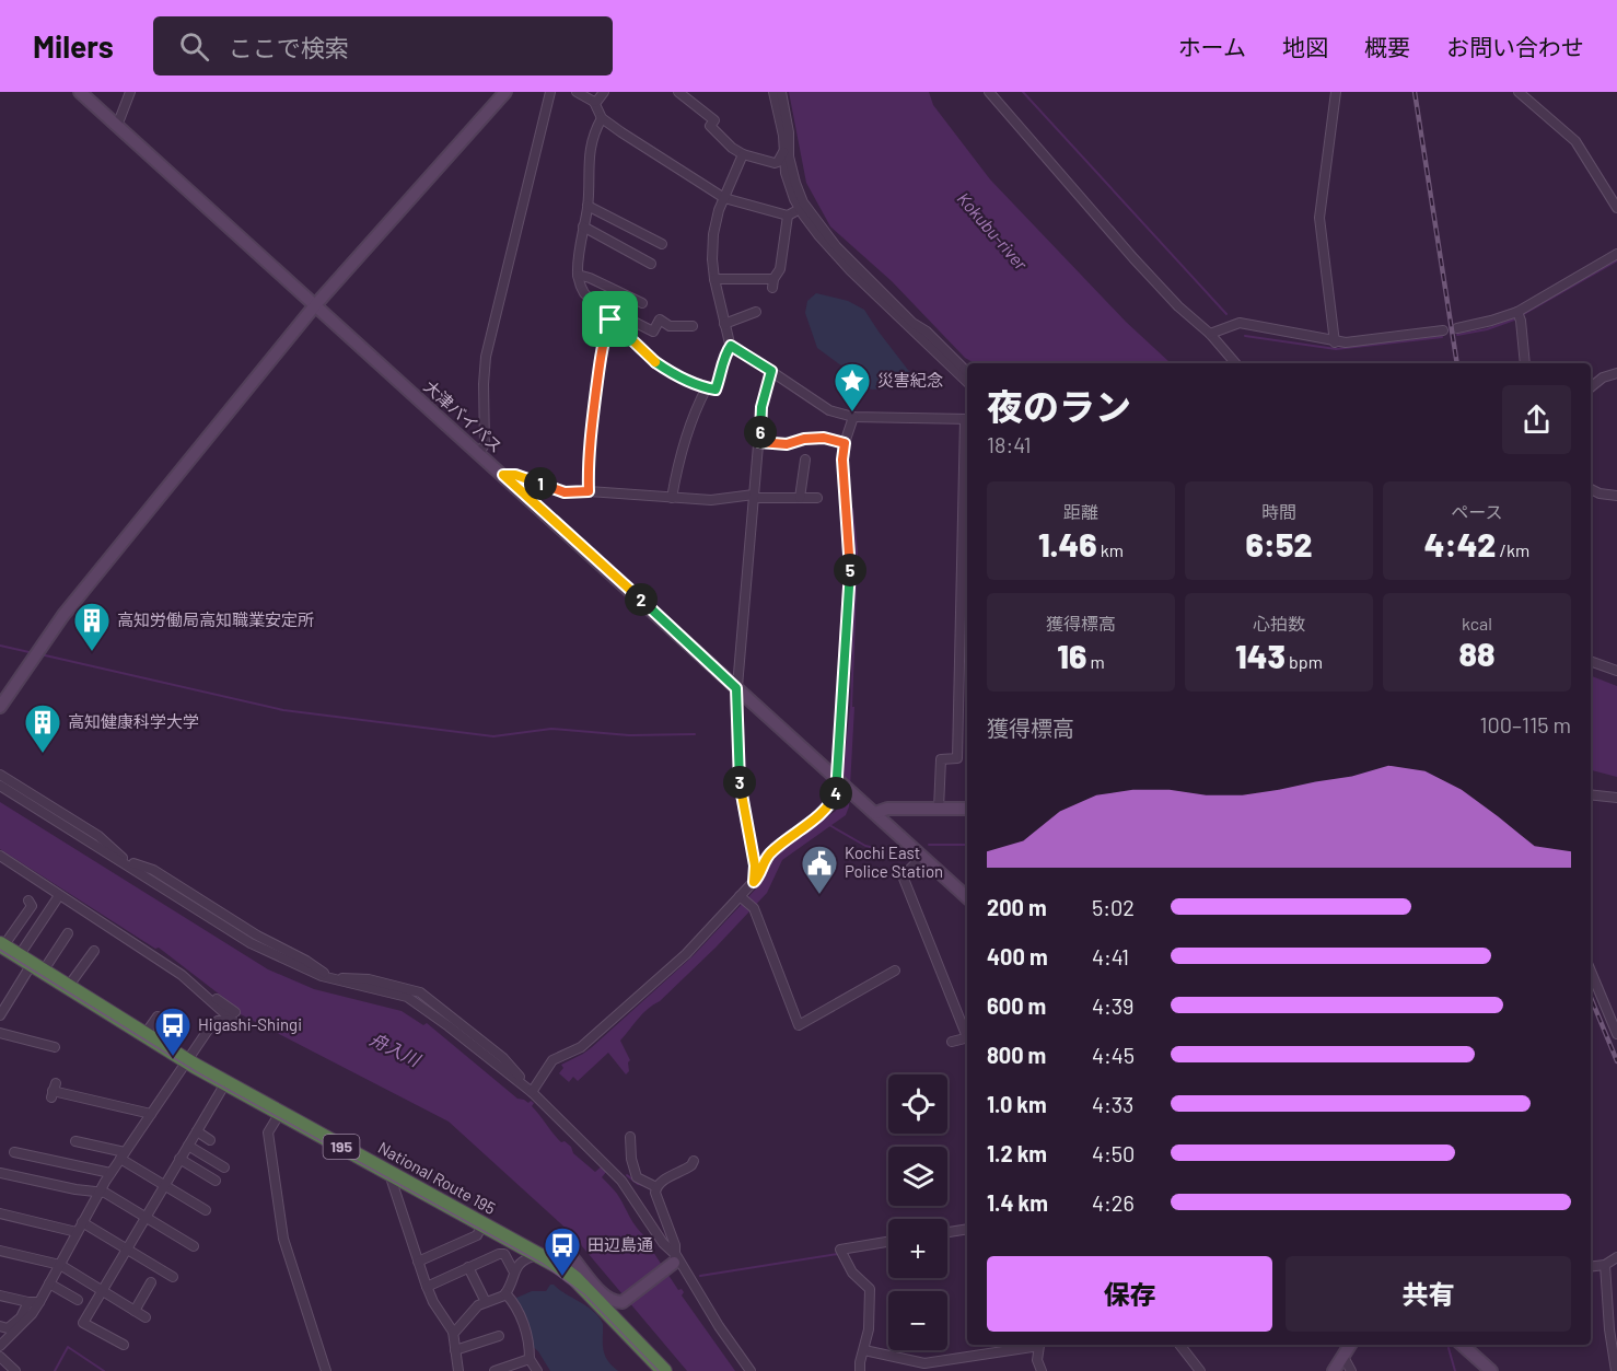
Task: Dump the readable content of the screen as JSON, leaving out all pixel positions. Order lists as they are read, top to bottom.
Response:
{
  "streets": {
    "highway": ["195", "National Route 195"],
    "main road": ["大津バイパス"]
  },
  "water": ["Kokubu-river", "舟入川"],
  "places": {
    "place": ["災害紀念"],
    "building": ["高知労働局高知職業安定所", "高知健康科学大学"],
    "public building": ["Kochi East Police Station"],
    "bus stop": ["Higashi-Shingi", "田辺島通"]
  },
  "page": {
    "header": "Milers",
    "search": "ここで検索",
    "nav": [
      "ホーム",
      "地図",
      "概要",
      "お問い合わせ"
    ],
    "heading": ["夜のラン", "18:41"],
    "pins": [
      "6",
      "1",
      "5",
      "2",
      "3",
      "4"
    ],
    "stats": [
      ["距離", "1.46 km"],
      ["時間", "6:52"],
      ["ペース", "4:42 /km"],
      ["獲得標高", "16 m"],
      ["心拍数", "143 bpm"],
      ["kcal", "88"]
    ],
    "chart": ["獲得標高", "100–115 m"],
    "list": [
      {
        "name": "200 m",
        "note": "5:02"
      },
      {
        "name": "400 m",
        "note": "4:41"
      },
      {
        "name": "600 m",
        "note": "4:39"
      },
      {
        "name": "800 m",
        "note": "4:45"
      },
      {
        "name": "1.0 km",
        "note": "4:33"
      },
      {
        "name": "1.2 km",
        "note": "4:50"
      },
      {
        "name": "1.4 km",
        "note": "4:26"
      }
    ],
    "map_buttons": ["+", "−"],
    "buttons": ["保存", "共有"]
  }
}
